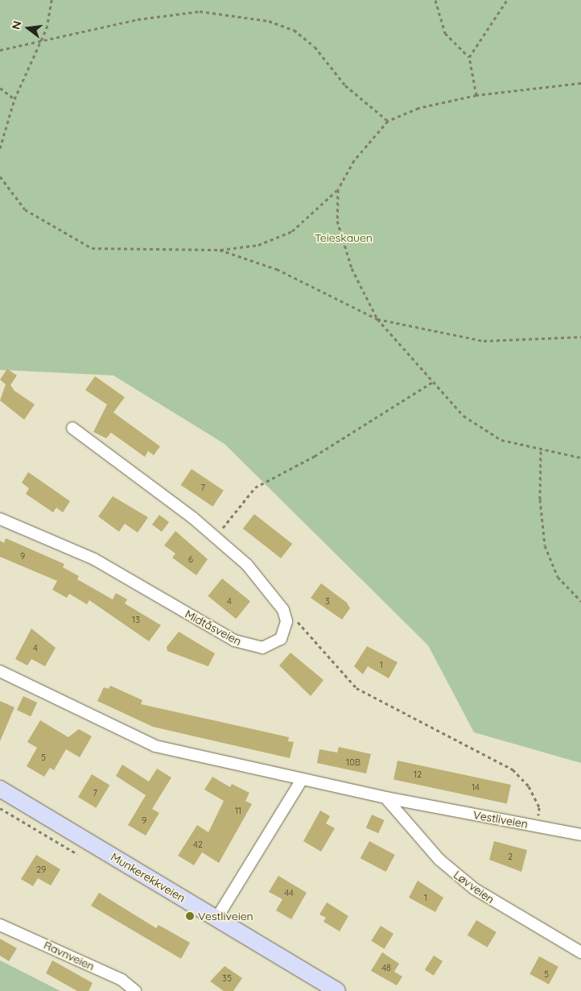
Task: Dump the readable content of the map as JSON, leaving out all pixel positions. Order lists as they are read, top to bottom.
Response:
{
  "streets": {
    "main road": ["Munkerekkveien"],
    "street": [
      "Midtåsveien",
      "Vestliveien",
      "Løvveien",
      "Ravnveien"
    ]
  },
  "crossings": [
    ["Vestliveien", "Løvveien"]
  ],
  "parks": ["Teieskauen"],
  "places": ["Vestliveien"],
  "house_numbers": [
    "7",
    "9",
    "6",
    "4",
    "3",
    "13",
    "4",
    "1",
    "5",
    "10B",
    "12",
    "14",
    "7",
    "11",
    "9",
    "42",
    "2",
    "29",
    "44",
    "1",
    "48",
    "5",
    "35"
  ],
  "north": "left"
}
